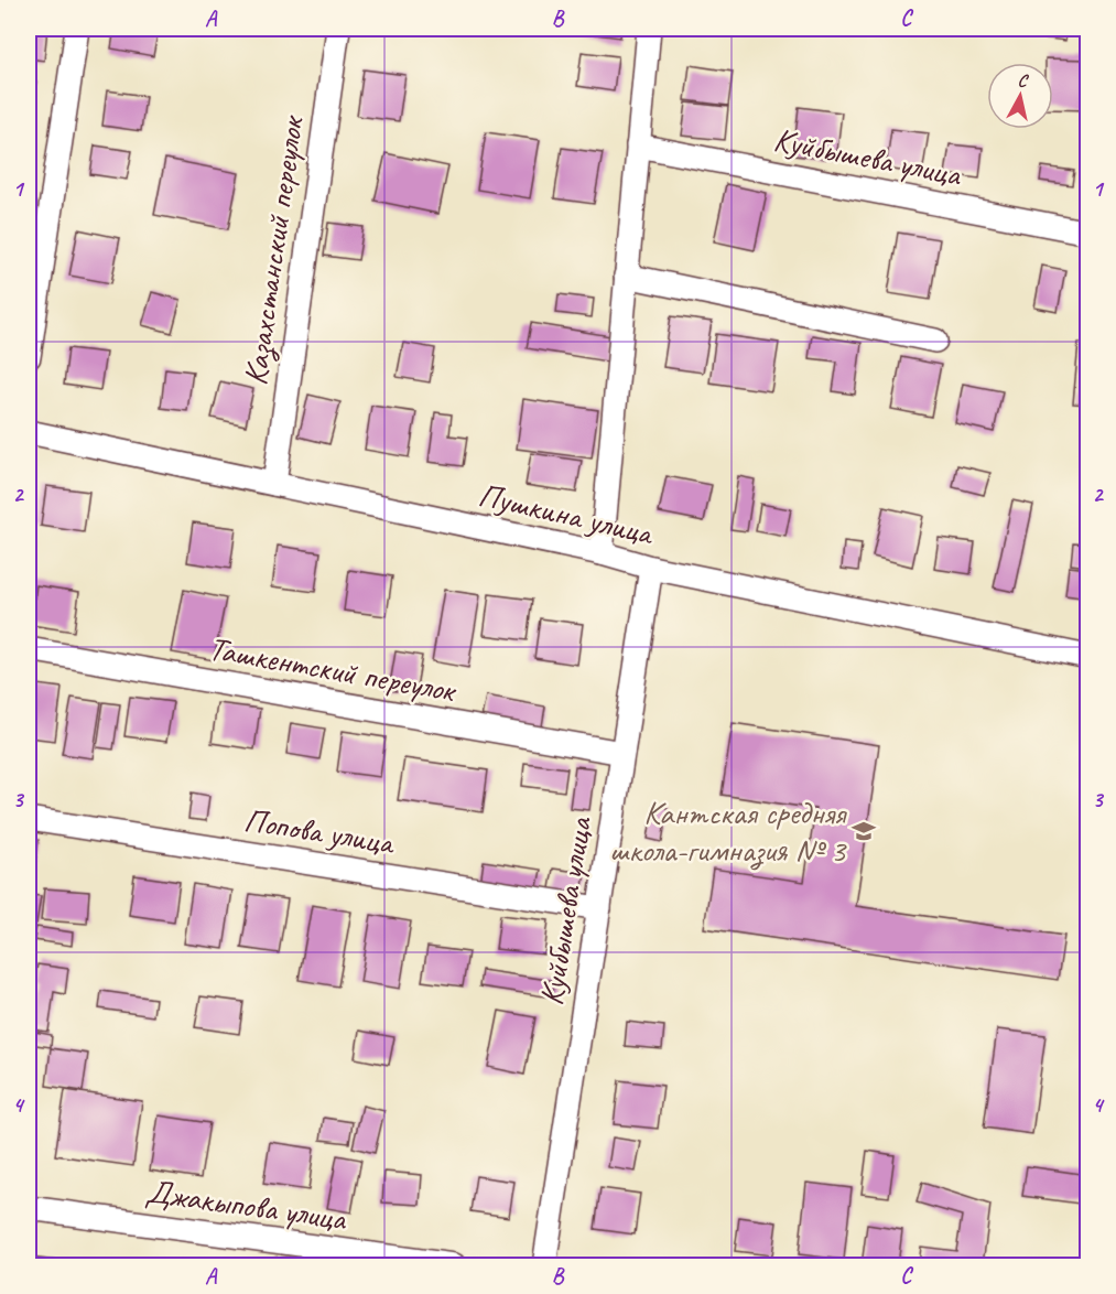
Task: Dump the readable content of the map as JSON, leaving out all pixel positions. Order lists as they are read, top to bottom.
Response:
{
  "streets": {
    "street": [
      "Куйбышева улица",
      "Казахстанский переулок",
      "Пушкина улица",
      "Ташкентский переулок",
      "Попова улица",
      "Джакыпова улица"
    ]
  },
  "crossings": [
    ["Куйбышева улица", "Пушкина улица"],
    ["Куйбышева улица", "Ташкентский переулок"],
    ["Куйбышева улица", "Попова улица"],
    ["Казахстанский переулок", "Пушкина улица"]
  ],
  "places": {
    "school or university": ["Кантская средняя школа-гимназия № 3"]
  },
  "north": "top",
  "grid": {
    "columns": ["A", "B", "C"],
    "rows": [
      "1",
      "2",
      "3",
      "4"
    ]
  }
}
